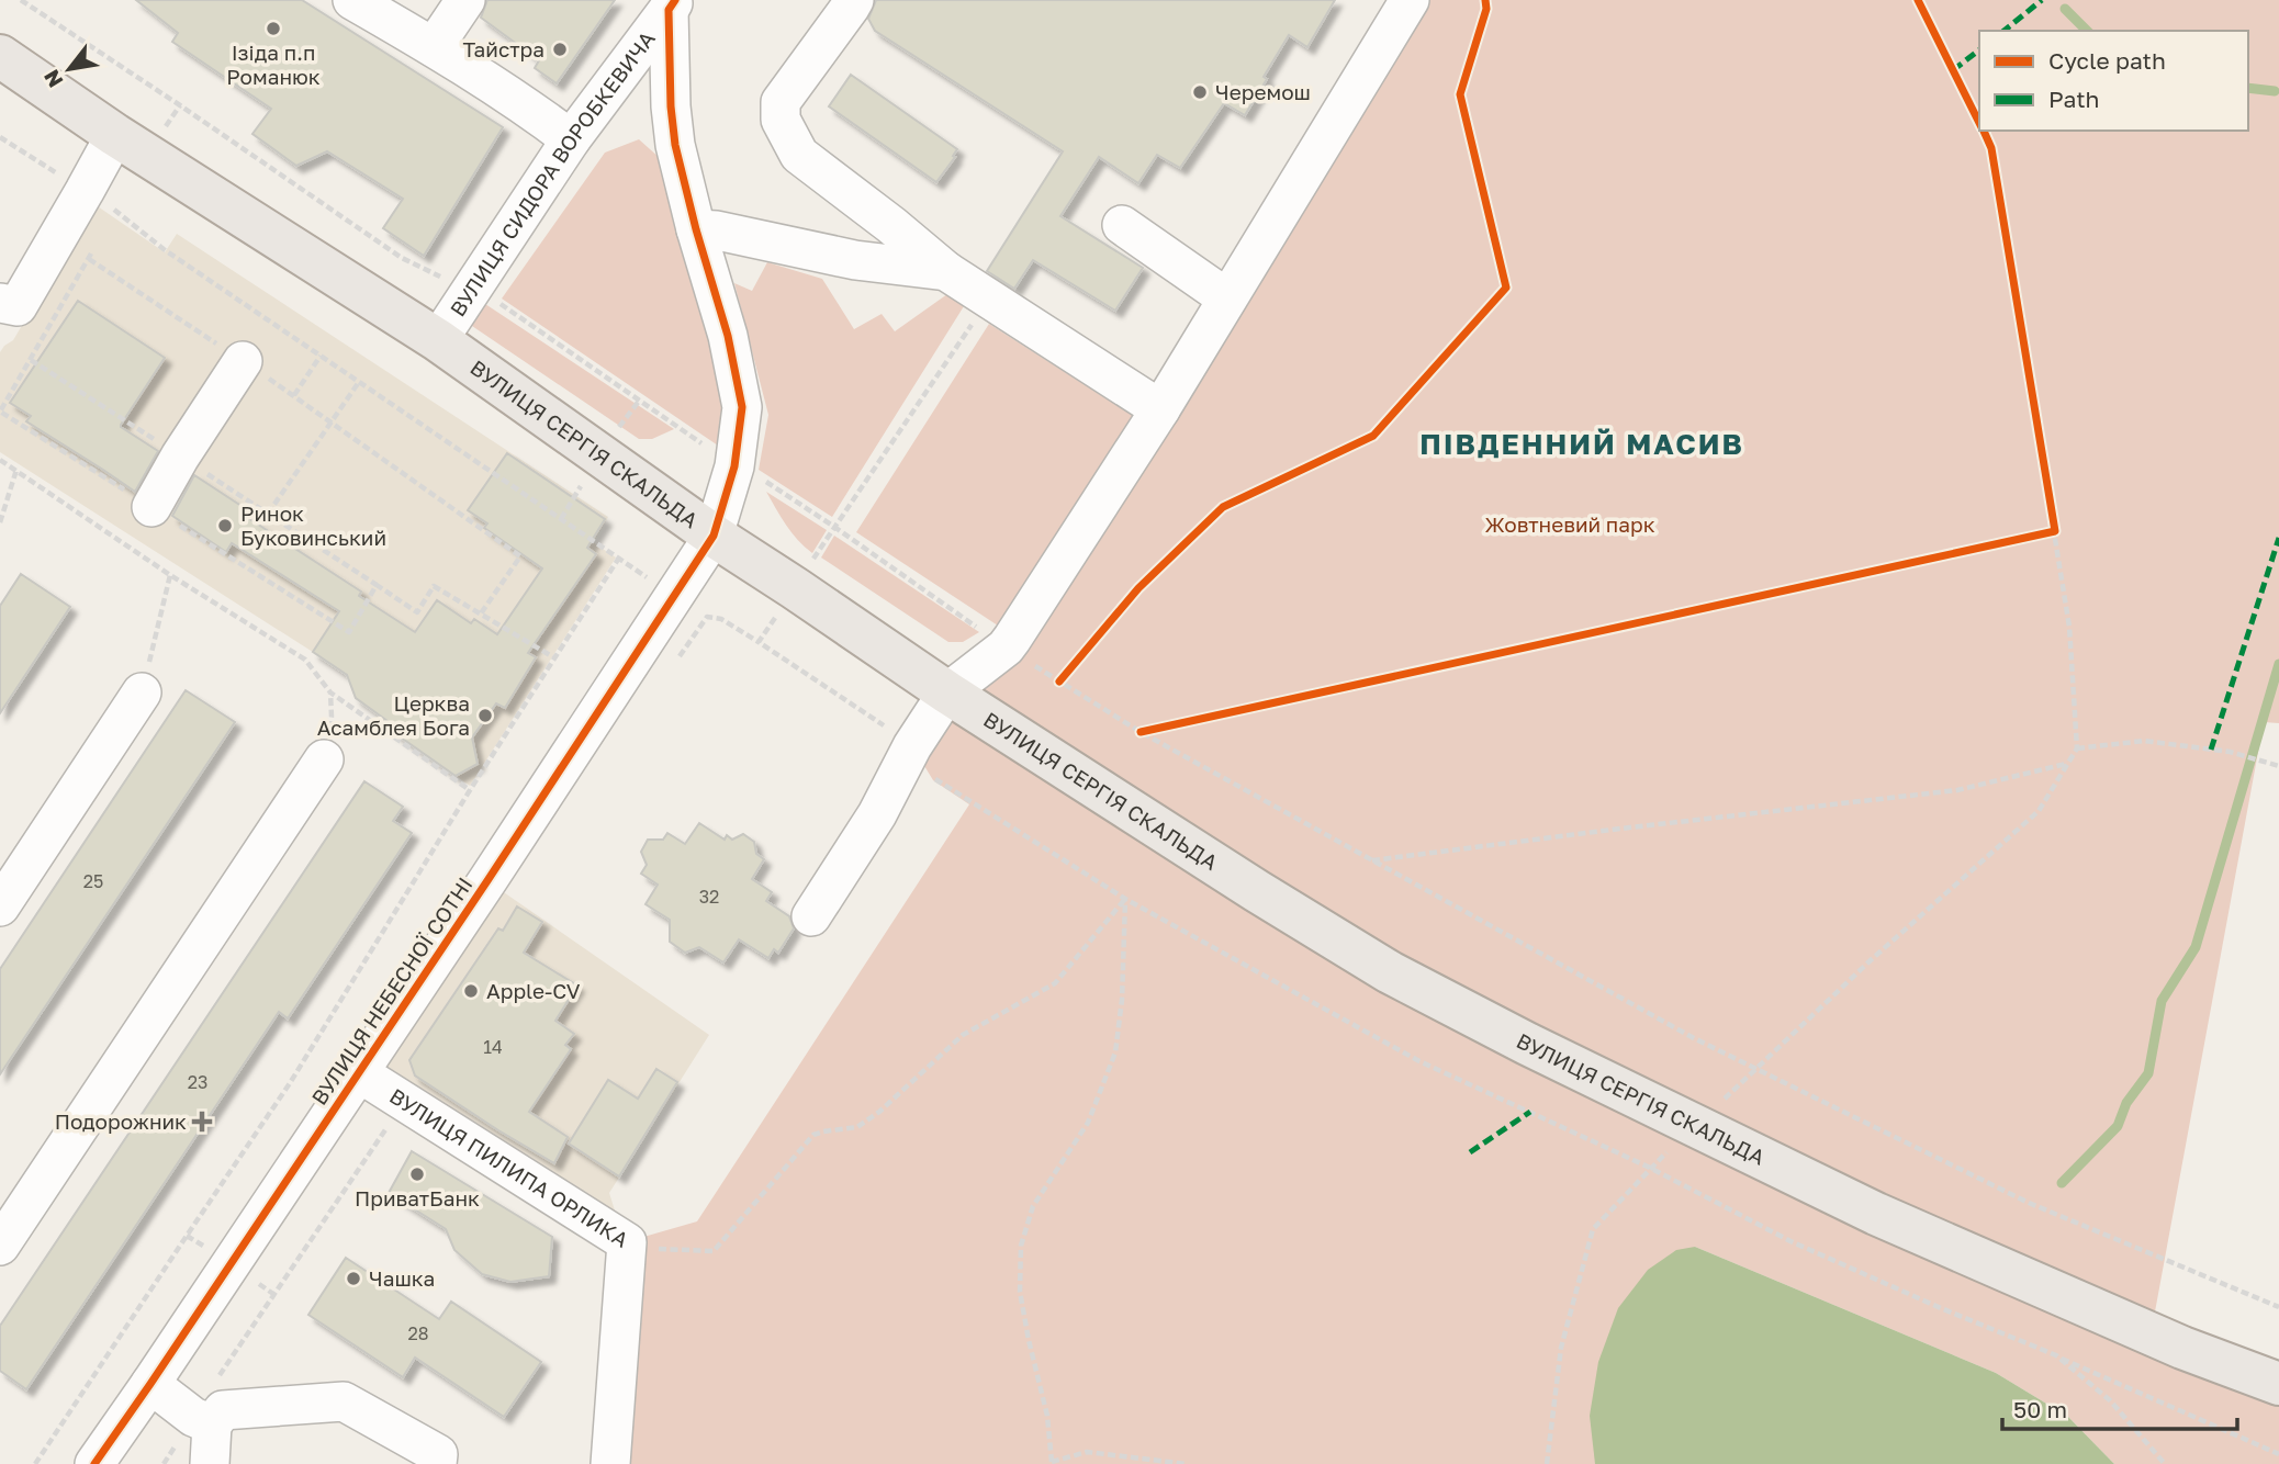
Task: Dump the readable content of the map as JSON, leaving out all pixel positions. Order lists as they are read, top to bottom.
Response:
{
  "streets": {
    "main road": ["ВУЛИЦЯ СЕРГІЯ СКАЛЬДА"],
    "street": ["ВУЛИЦЯ СИДОРА ВОРОБКЕВИЧА", "ВУЛИЦЯ НЕБЕСНОЇ СОТНІ", "ВУЛИЦЯ ПИЛИПА ОРЛИКА"]
  },
  "crossings": [
    ["ВУЛИЦЯ СИДОРА ВОРОБКЕВИЧА", "ВУЛИЦЯ СЕРГІЯ СКАЛЬДА"],
    ["ВУЛИЦЯ СИДОРА ВОРОБКЕВИЧА", "ВУЛИЦЯ НЕБЕСНОЇ СОТНІ"],
    ["ВУЛИЦЯ СЕРГІЯ СКАЛЬДА", "ВУЛИЦЯ НЕБЕСНОЇ СОТНІ"],
    ["ВУЛИЦЯ НЕБЕСНОЇ СОТНІ", "ВУЛИЦЯ ПИЛИПА ОРЛИКА"]
  ],
  "districts": ["ПІВДЕННИЙ МАСИВ"],
  "parks": ["Жовтневий парк"],
  "places": {
    "other": [
      "Ізіда п.п Романюк",
      "Тайстра",
      "Черемош",
      "Ринок Буковинський",
      "Церква Асамблея Бога",
      "Apple-CV",
      "ПриватБанк",
      "Чашка"
    ],
    "health": ["Подорожник"]
  },
  "house_numbers": [
    "25",
    "32",
    "14",
    "23",
    "28"
  ],
  "legend": ["Cycle path", "Path"],
  "scale_bar": "50 m",
  "north": "bottom left"
}
